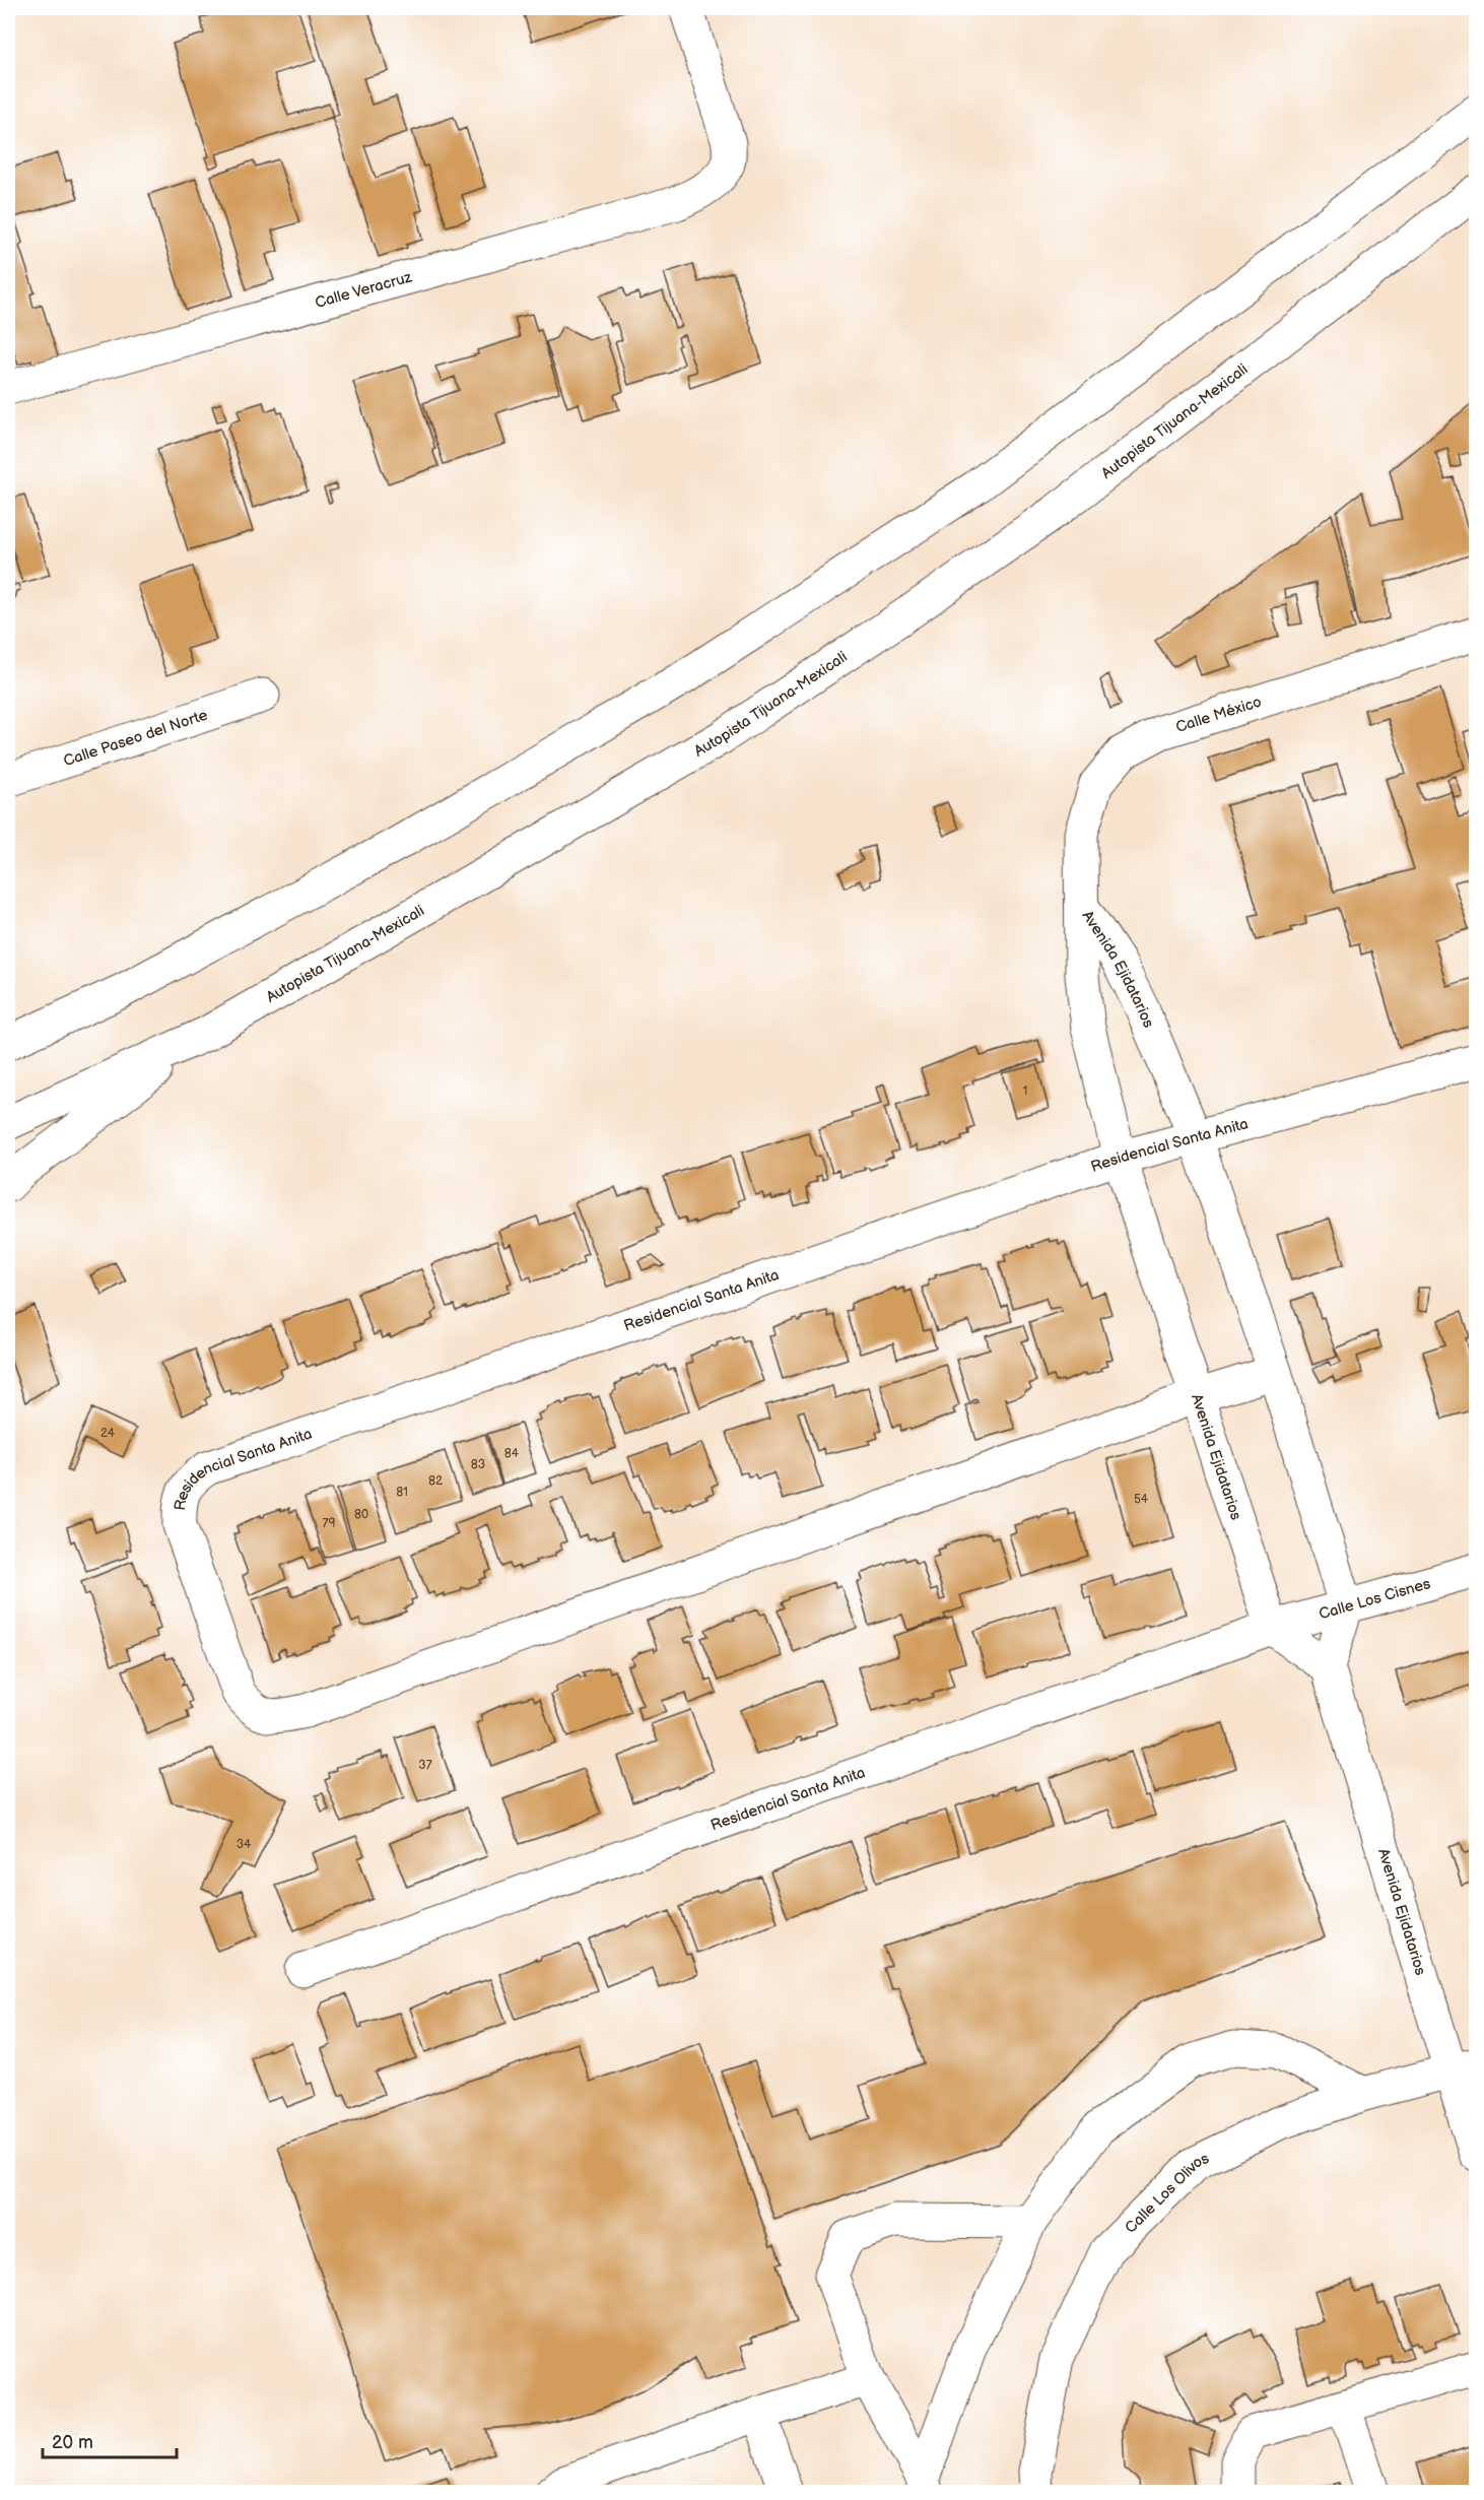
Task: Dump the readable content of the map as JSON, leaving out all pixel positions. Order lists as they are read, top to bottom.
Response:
{
  "streets": {
    "main road": [
      "Calle Veracruz",
      "Autopista Tijuana-Mexicali",
      "Calle México",
      "Calle Paseo del Norte",
      "Avenida Ejidatarios",
      "Residencial Santa Anita",
      "Calle Los Cisnes",
      "Calle Los Olivos"
    ]
  },
  "crossings": [
    ["Calle México", "Avenida Ejidatarios"],
    ["Avenida Ejidatarios", "Residencial Santa Anita"],
    ["Avenida Ejidatarios", "Calle Los Cisnes"],
    ["Avenida Ejidatarios", "Calle Los Olivos"],
    ["Residencial Santa Anita", "Calle Los Cisnes"]
  ],
  "house_numbers": [
    "1",
    "24",
    "84",
    "83",
    "82",
    "81",
    "54",
    "80",
    "79",
    "37",
    "34"
  ],
  "scale_bar": "20 m"
}
